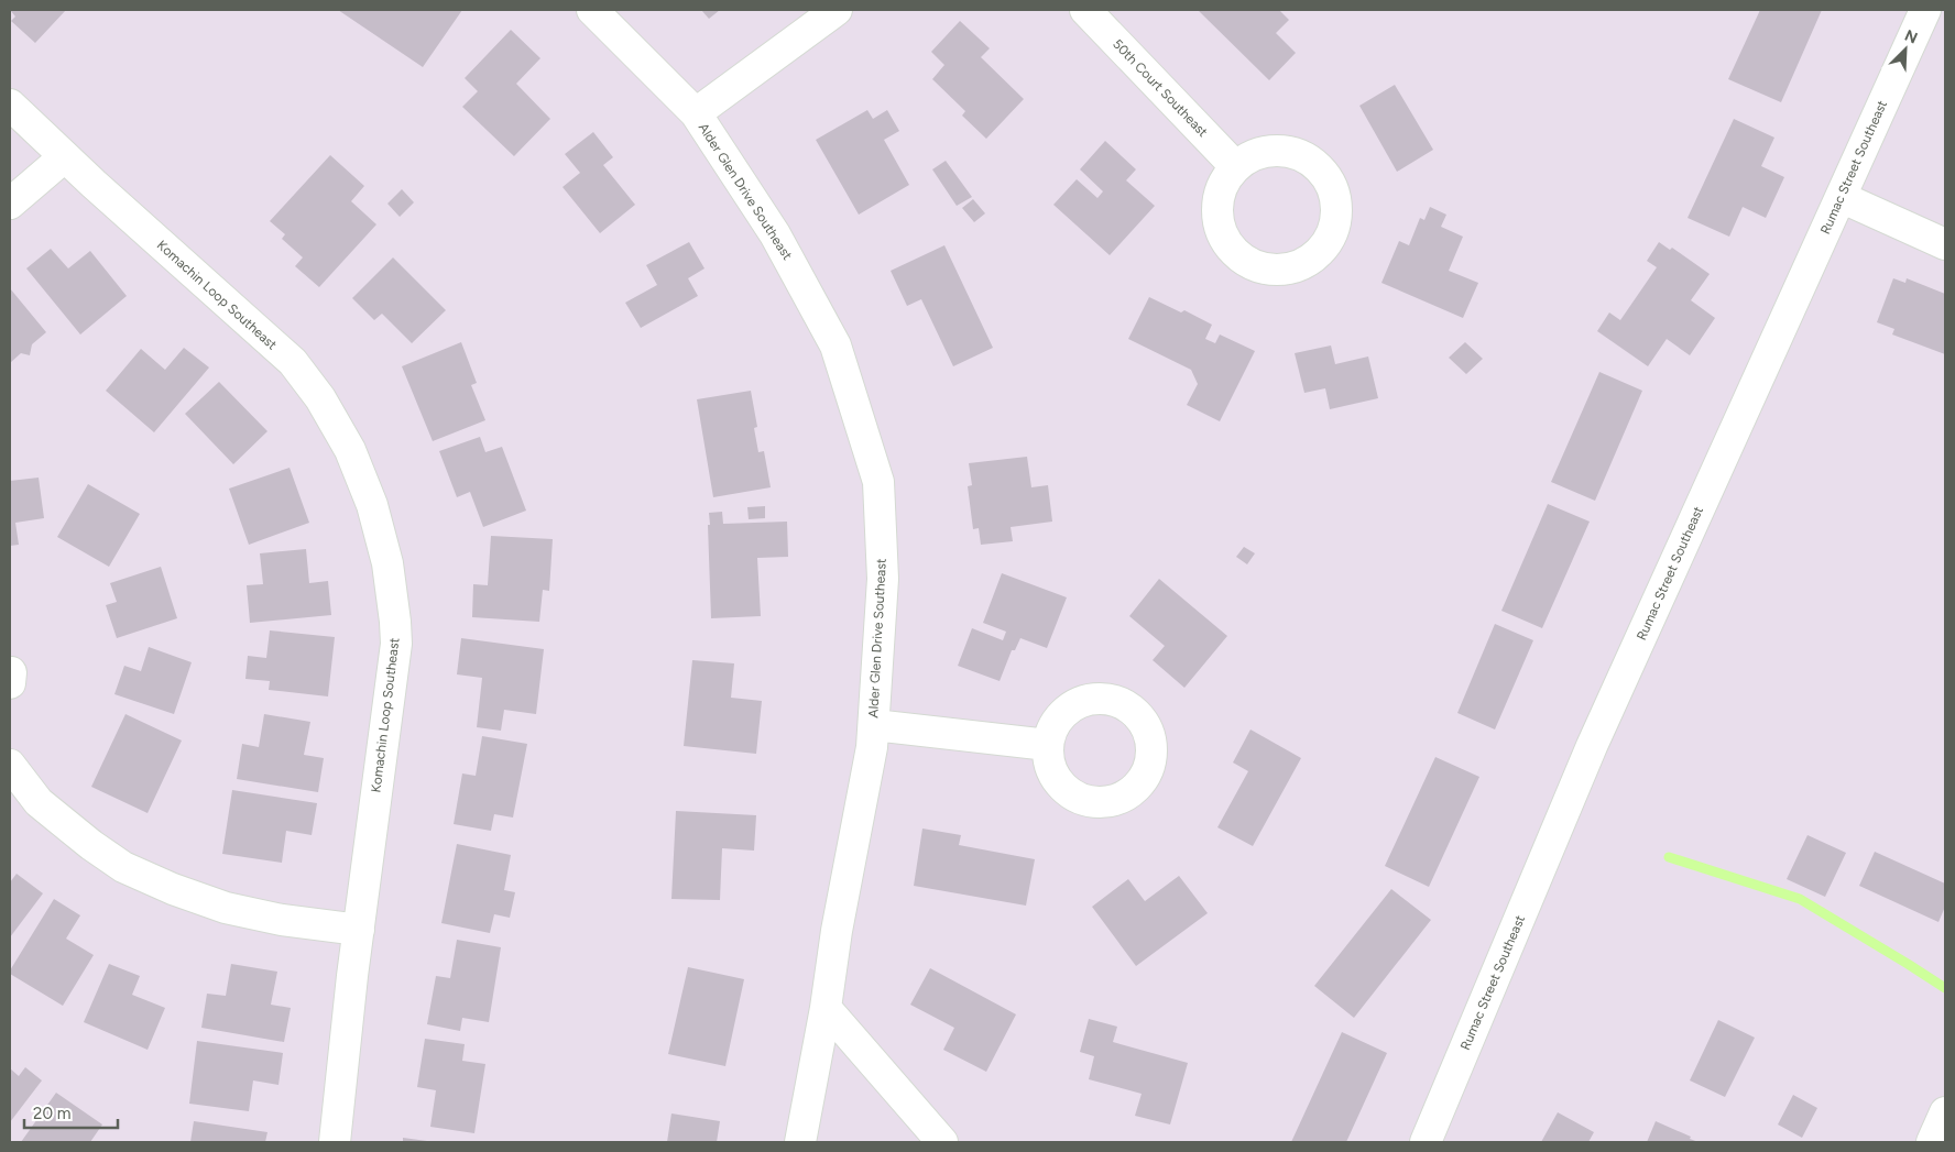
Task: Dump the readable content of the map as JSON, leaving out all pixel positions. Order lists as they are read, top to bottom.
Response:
{
  "streets": {
    "street": [
      "50th Court Southeast",
      "Rumac Street Southeast",
      "Alder Glen Drive Southeast",
      "Komachin Loop Southeast"
    ]
  },
  "scale_bar": "20 m",
  "north": "top right"
}
